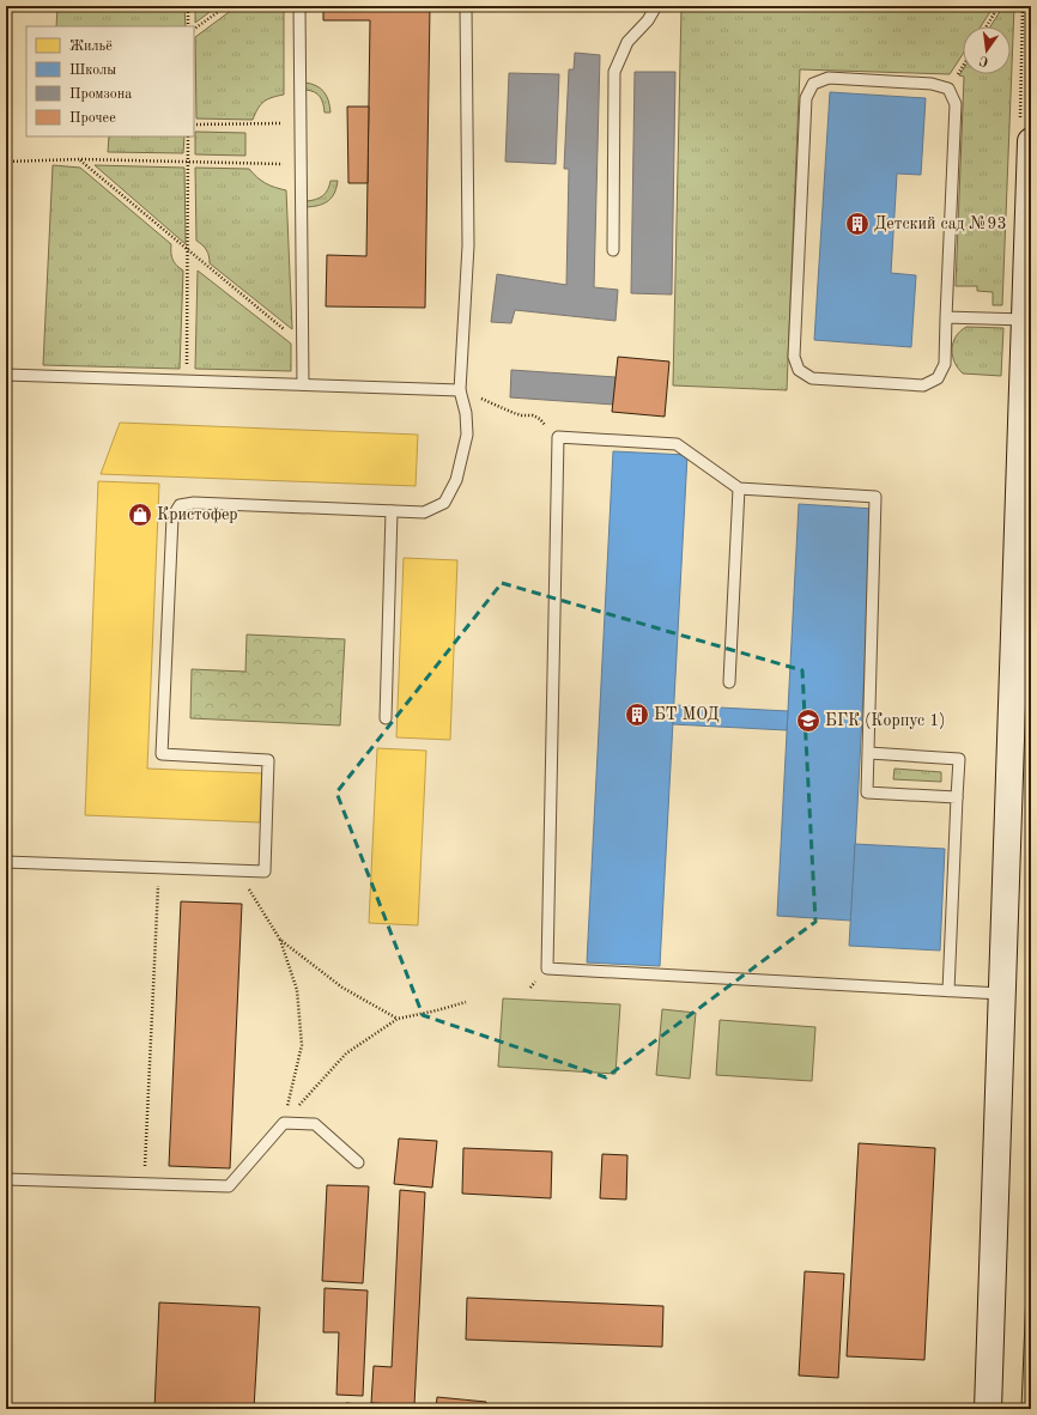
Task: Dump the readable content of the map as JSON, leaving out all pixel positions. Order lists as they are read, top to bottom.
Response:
{
  "places": {
    "building": ["Детский сад №93", "БТ МОД"],
    "shop": ["Кристофер"],
    "school or university": ["БГК (Корпус 1)"]
  },
  "legend": [
    "Жильё",
    "Школы",
    "Промзона",
    "Прочее"
  ],
  "north": "bottom"
}
